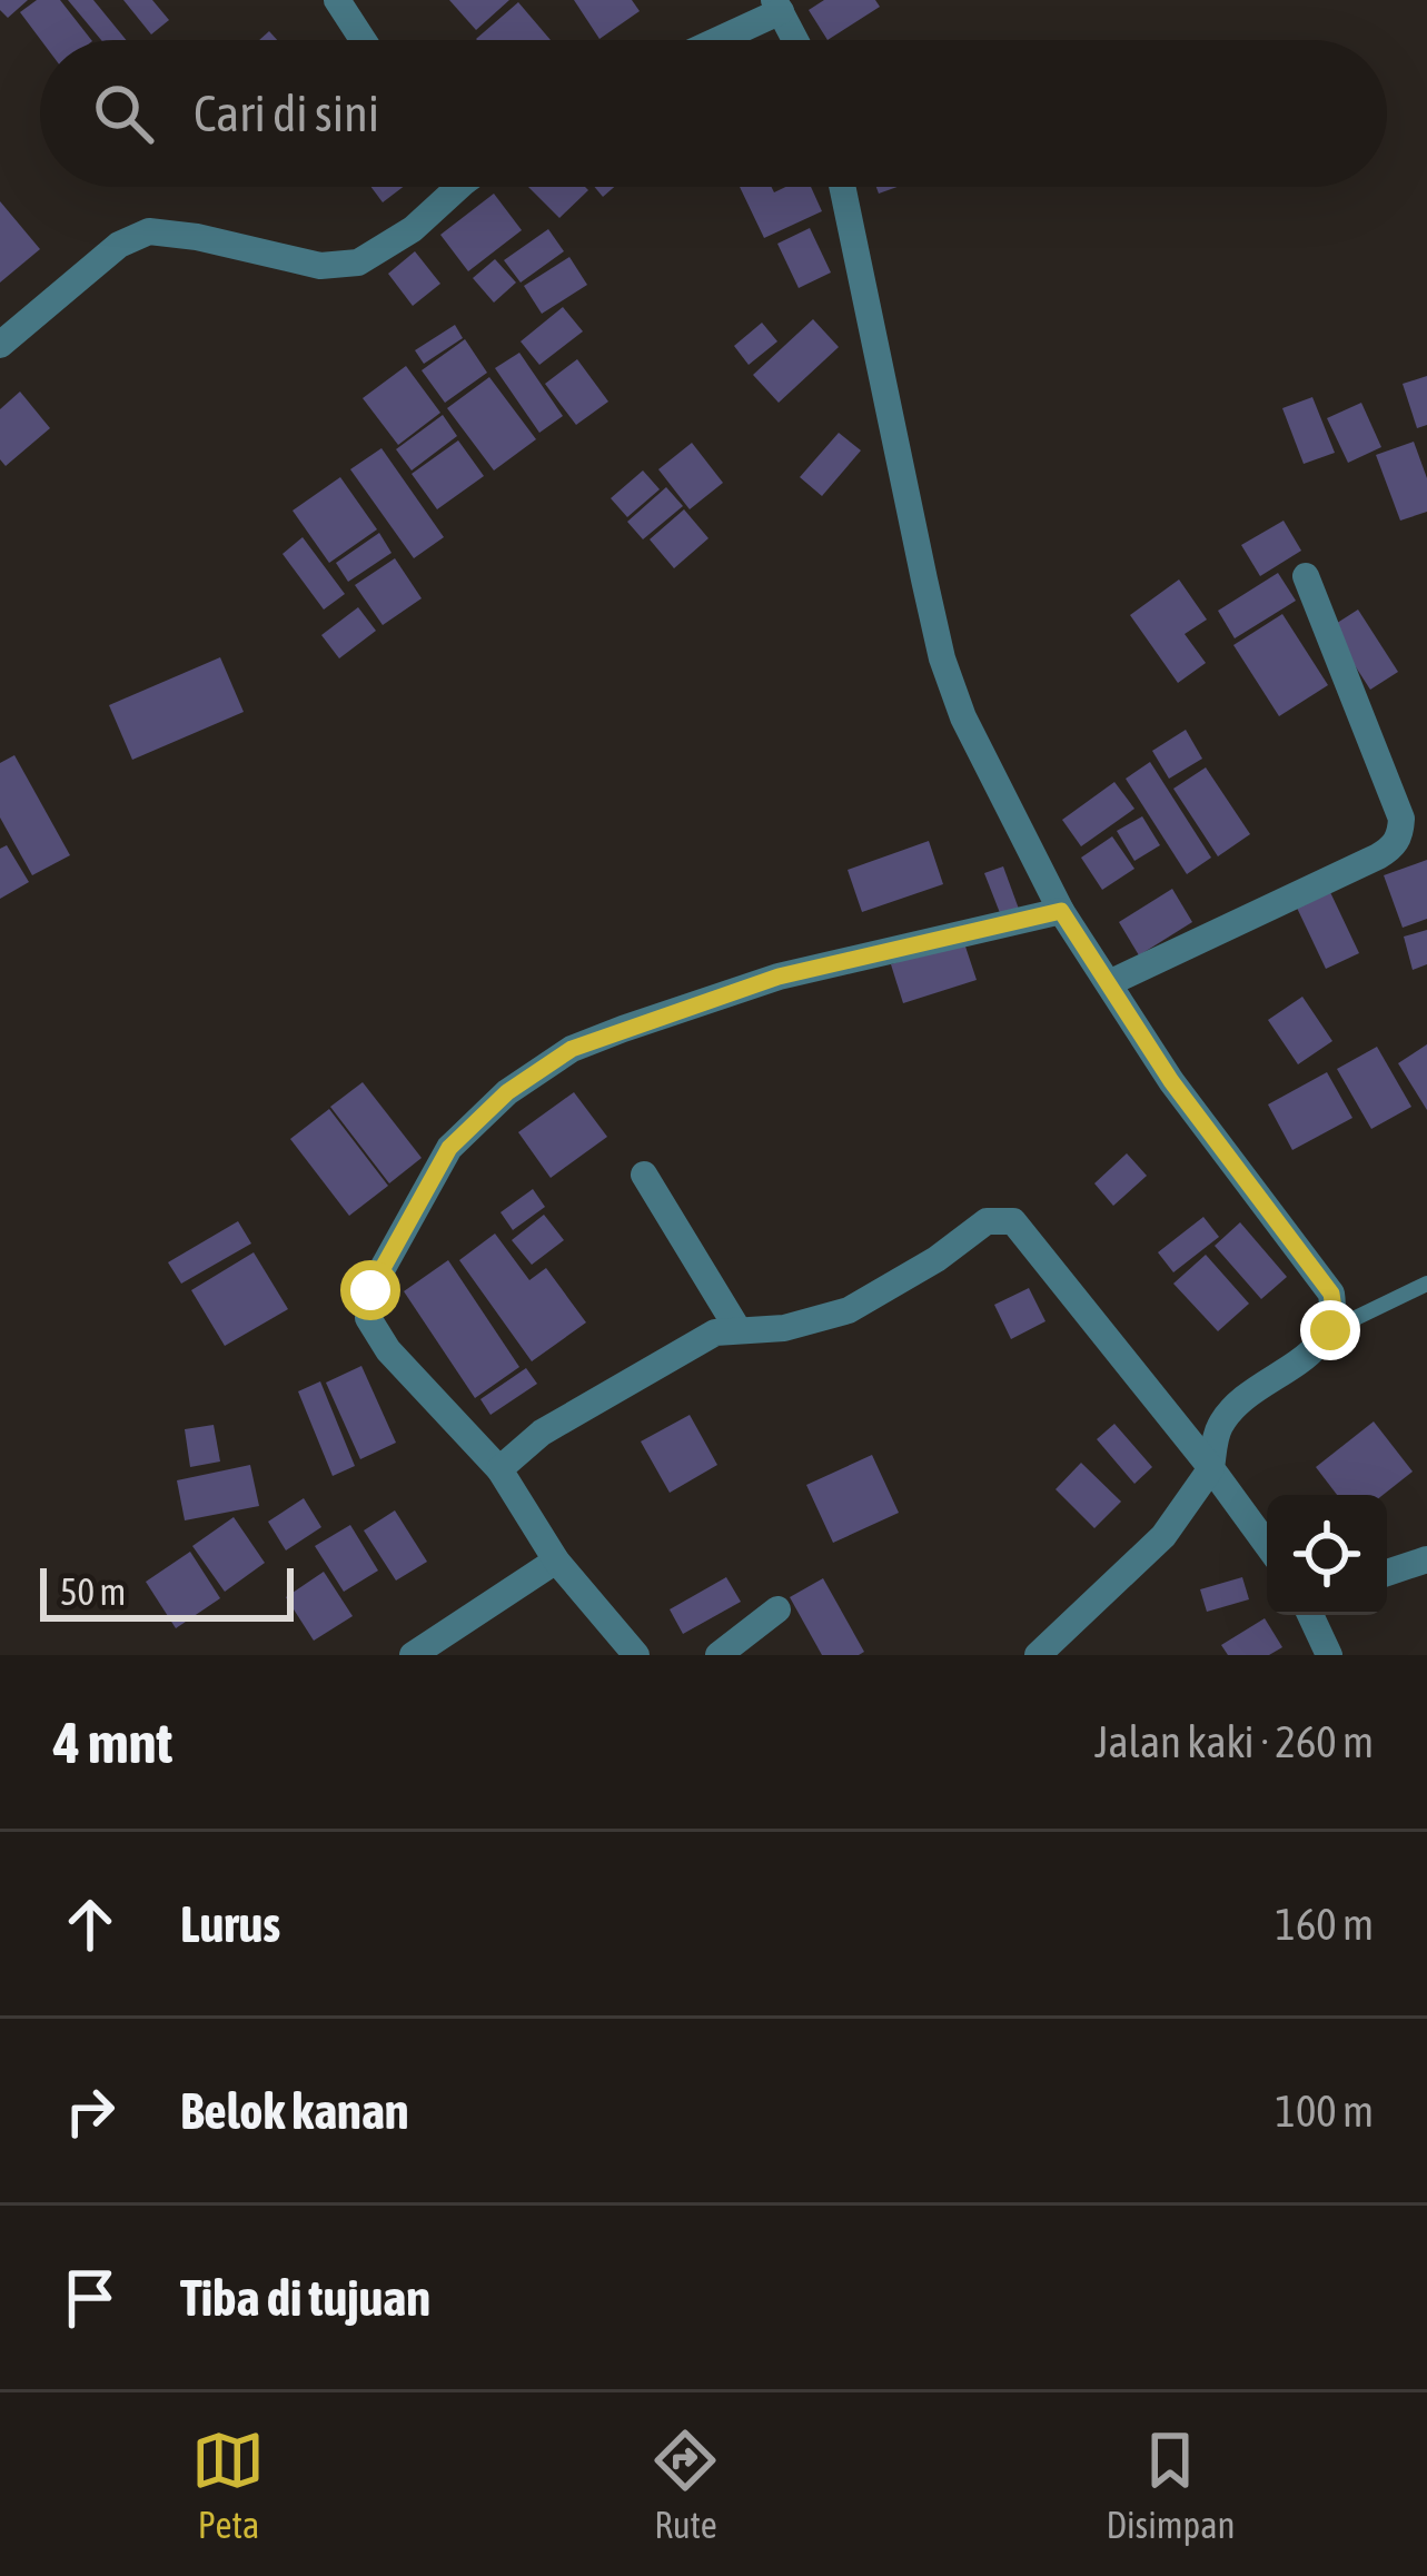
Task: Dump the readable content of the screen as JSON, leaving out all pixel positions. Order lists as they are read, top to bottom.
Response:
{
  "scale_bar": "50 m",
  "page": {
    "search": "Cari di sini",
    "scale": "50 m",
    "heading": ["4 mnt", "Jalan kaki · 260 m"],
    "list": [
      ["Lurus", "160 m"],
      ["Belok kanan", "100 m"],
      "Tiba di tujuan"
    ],
    "nav": ["Peta", "Rute", "Disimpan"]
  }
}
